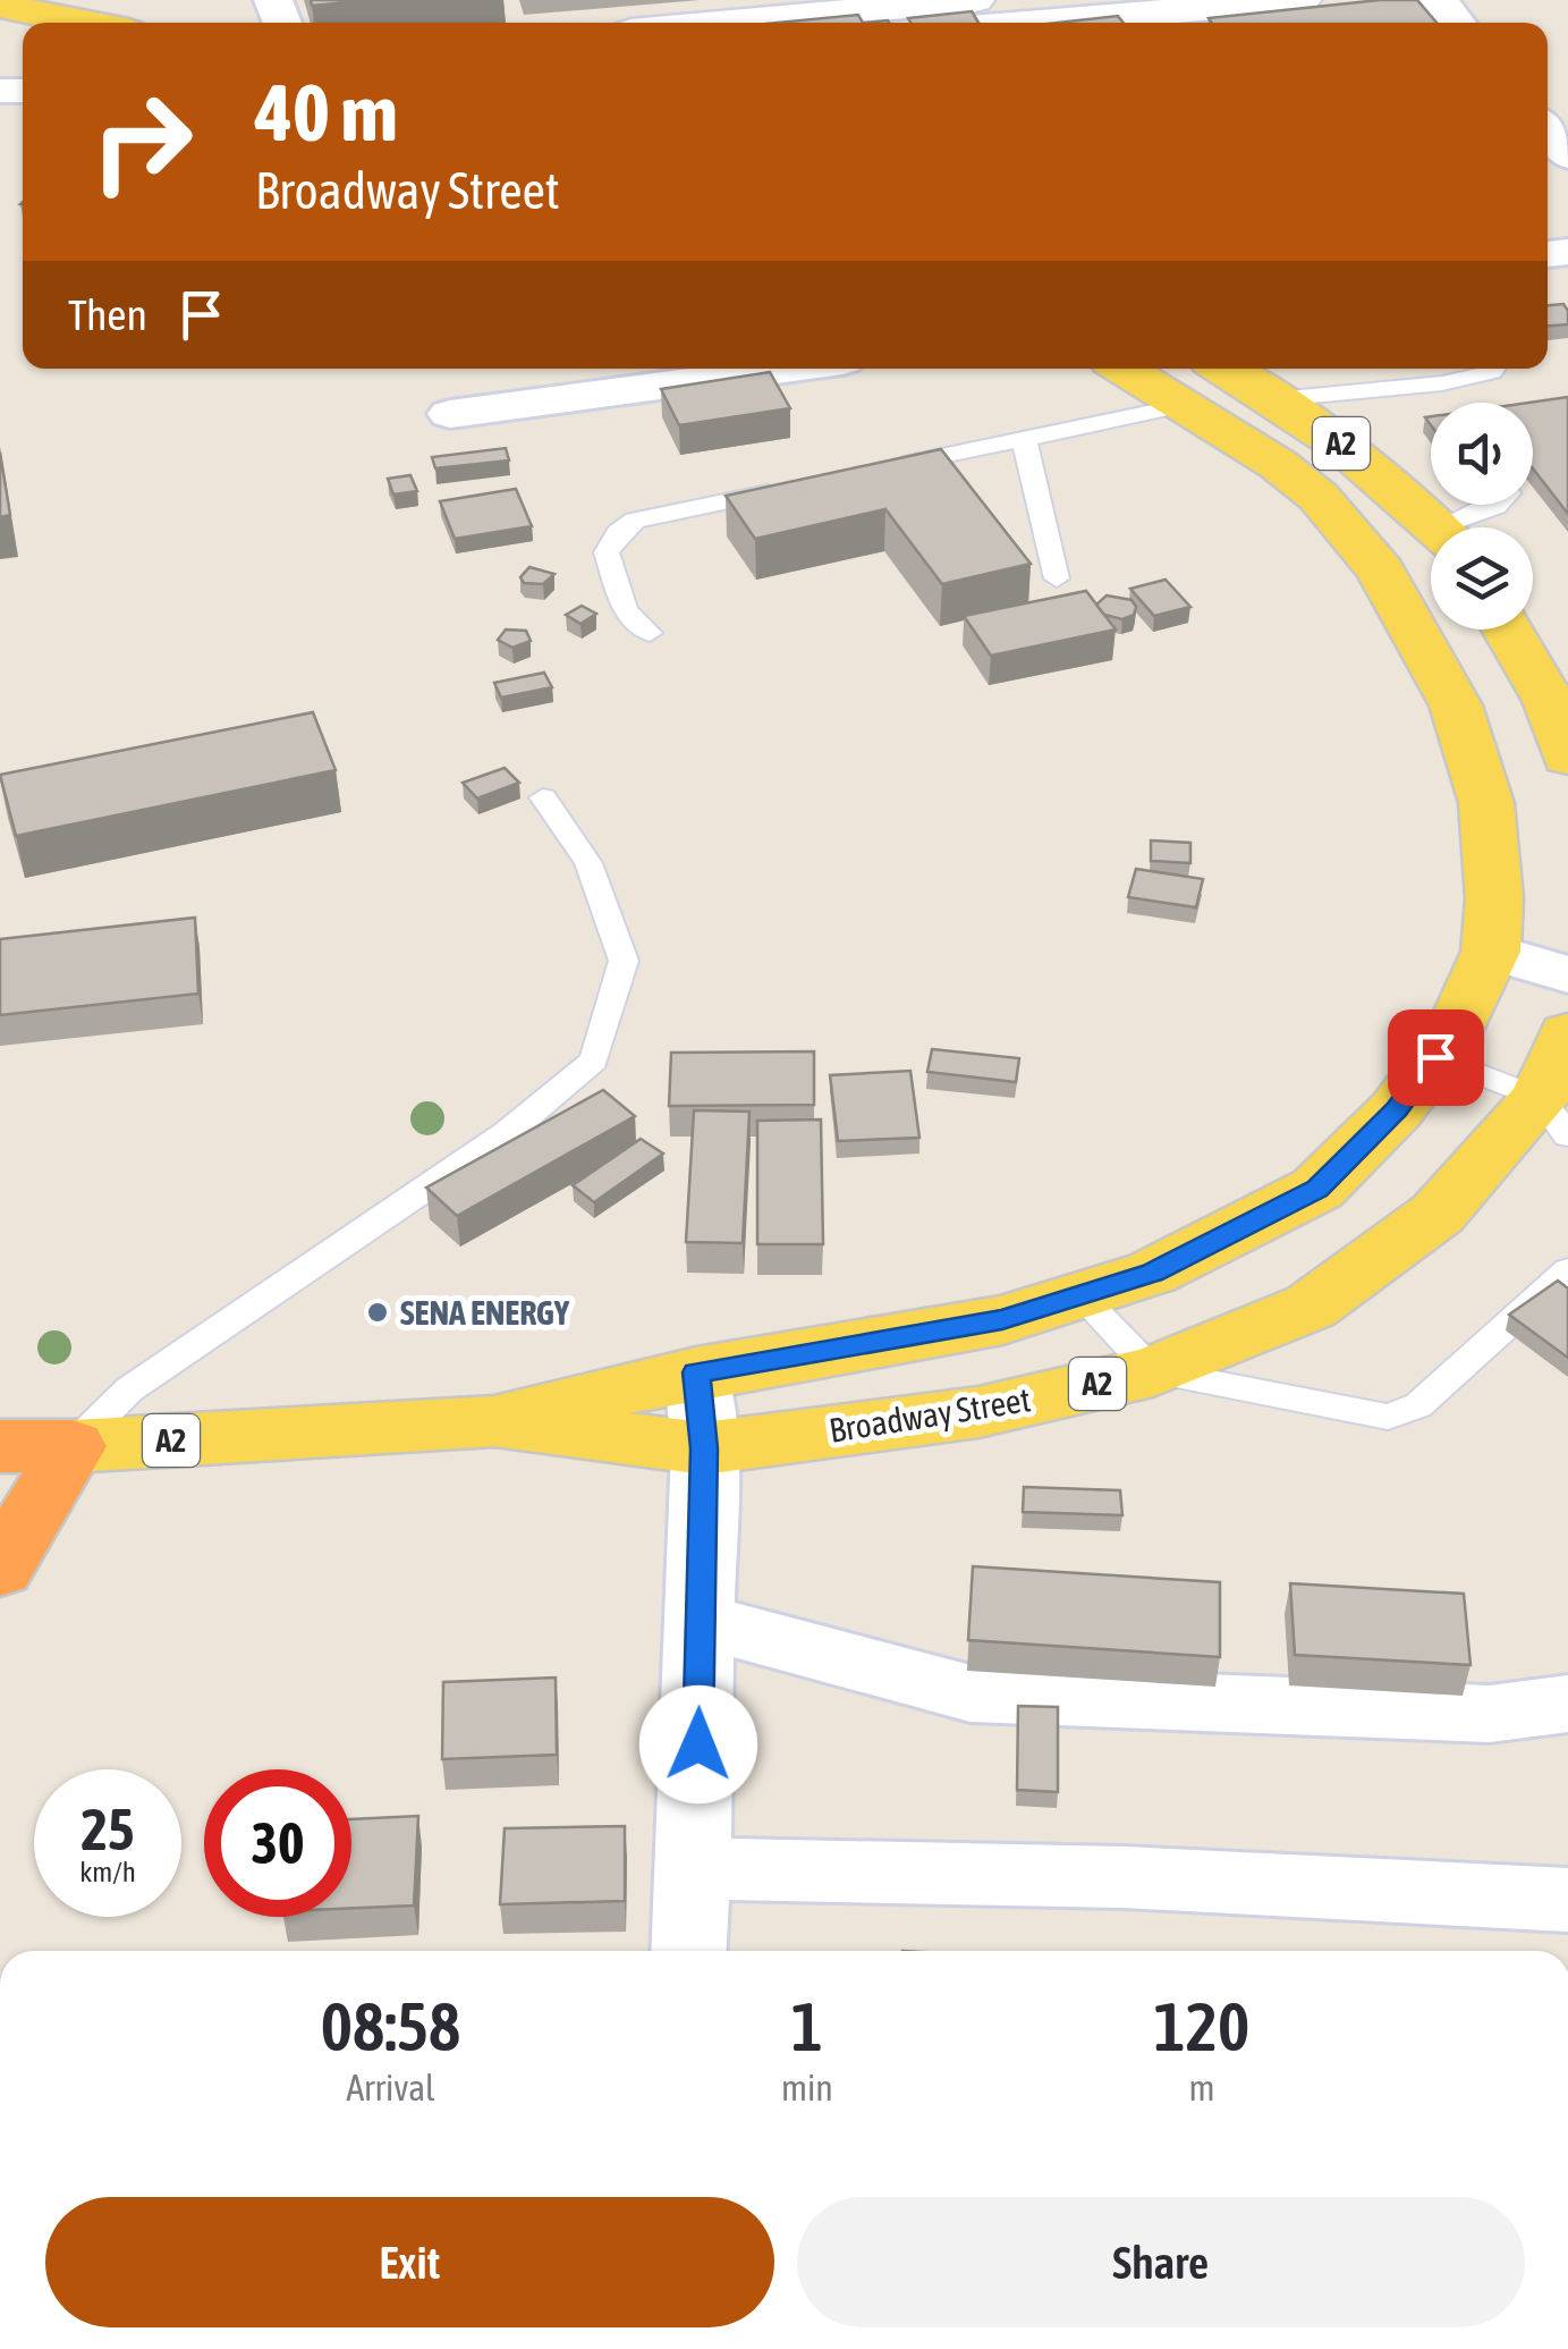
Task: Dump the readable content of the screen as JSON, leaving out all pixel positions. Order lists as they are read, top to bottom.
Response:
{
  "streets": {
    "highway": ["A2"],
    "main road": ["Broadway Street"]
  },
  "crossings": [
    ["A2", "Broadway Street"]
  ],
  "places": ["SENA ENERGY"],
  "page": {
    "turn": ["40 m", "Broadway Street"],
    "then": "Then",
    "speed": "25 km/h",
    "limit": "30",
    "eta": [
      "08:58",
      "Arrival",
      "1",
      "min",
      "120",
      "m"
    ],
    "buttons": ["Exit", "Share"]
  }
}
